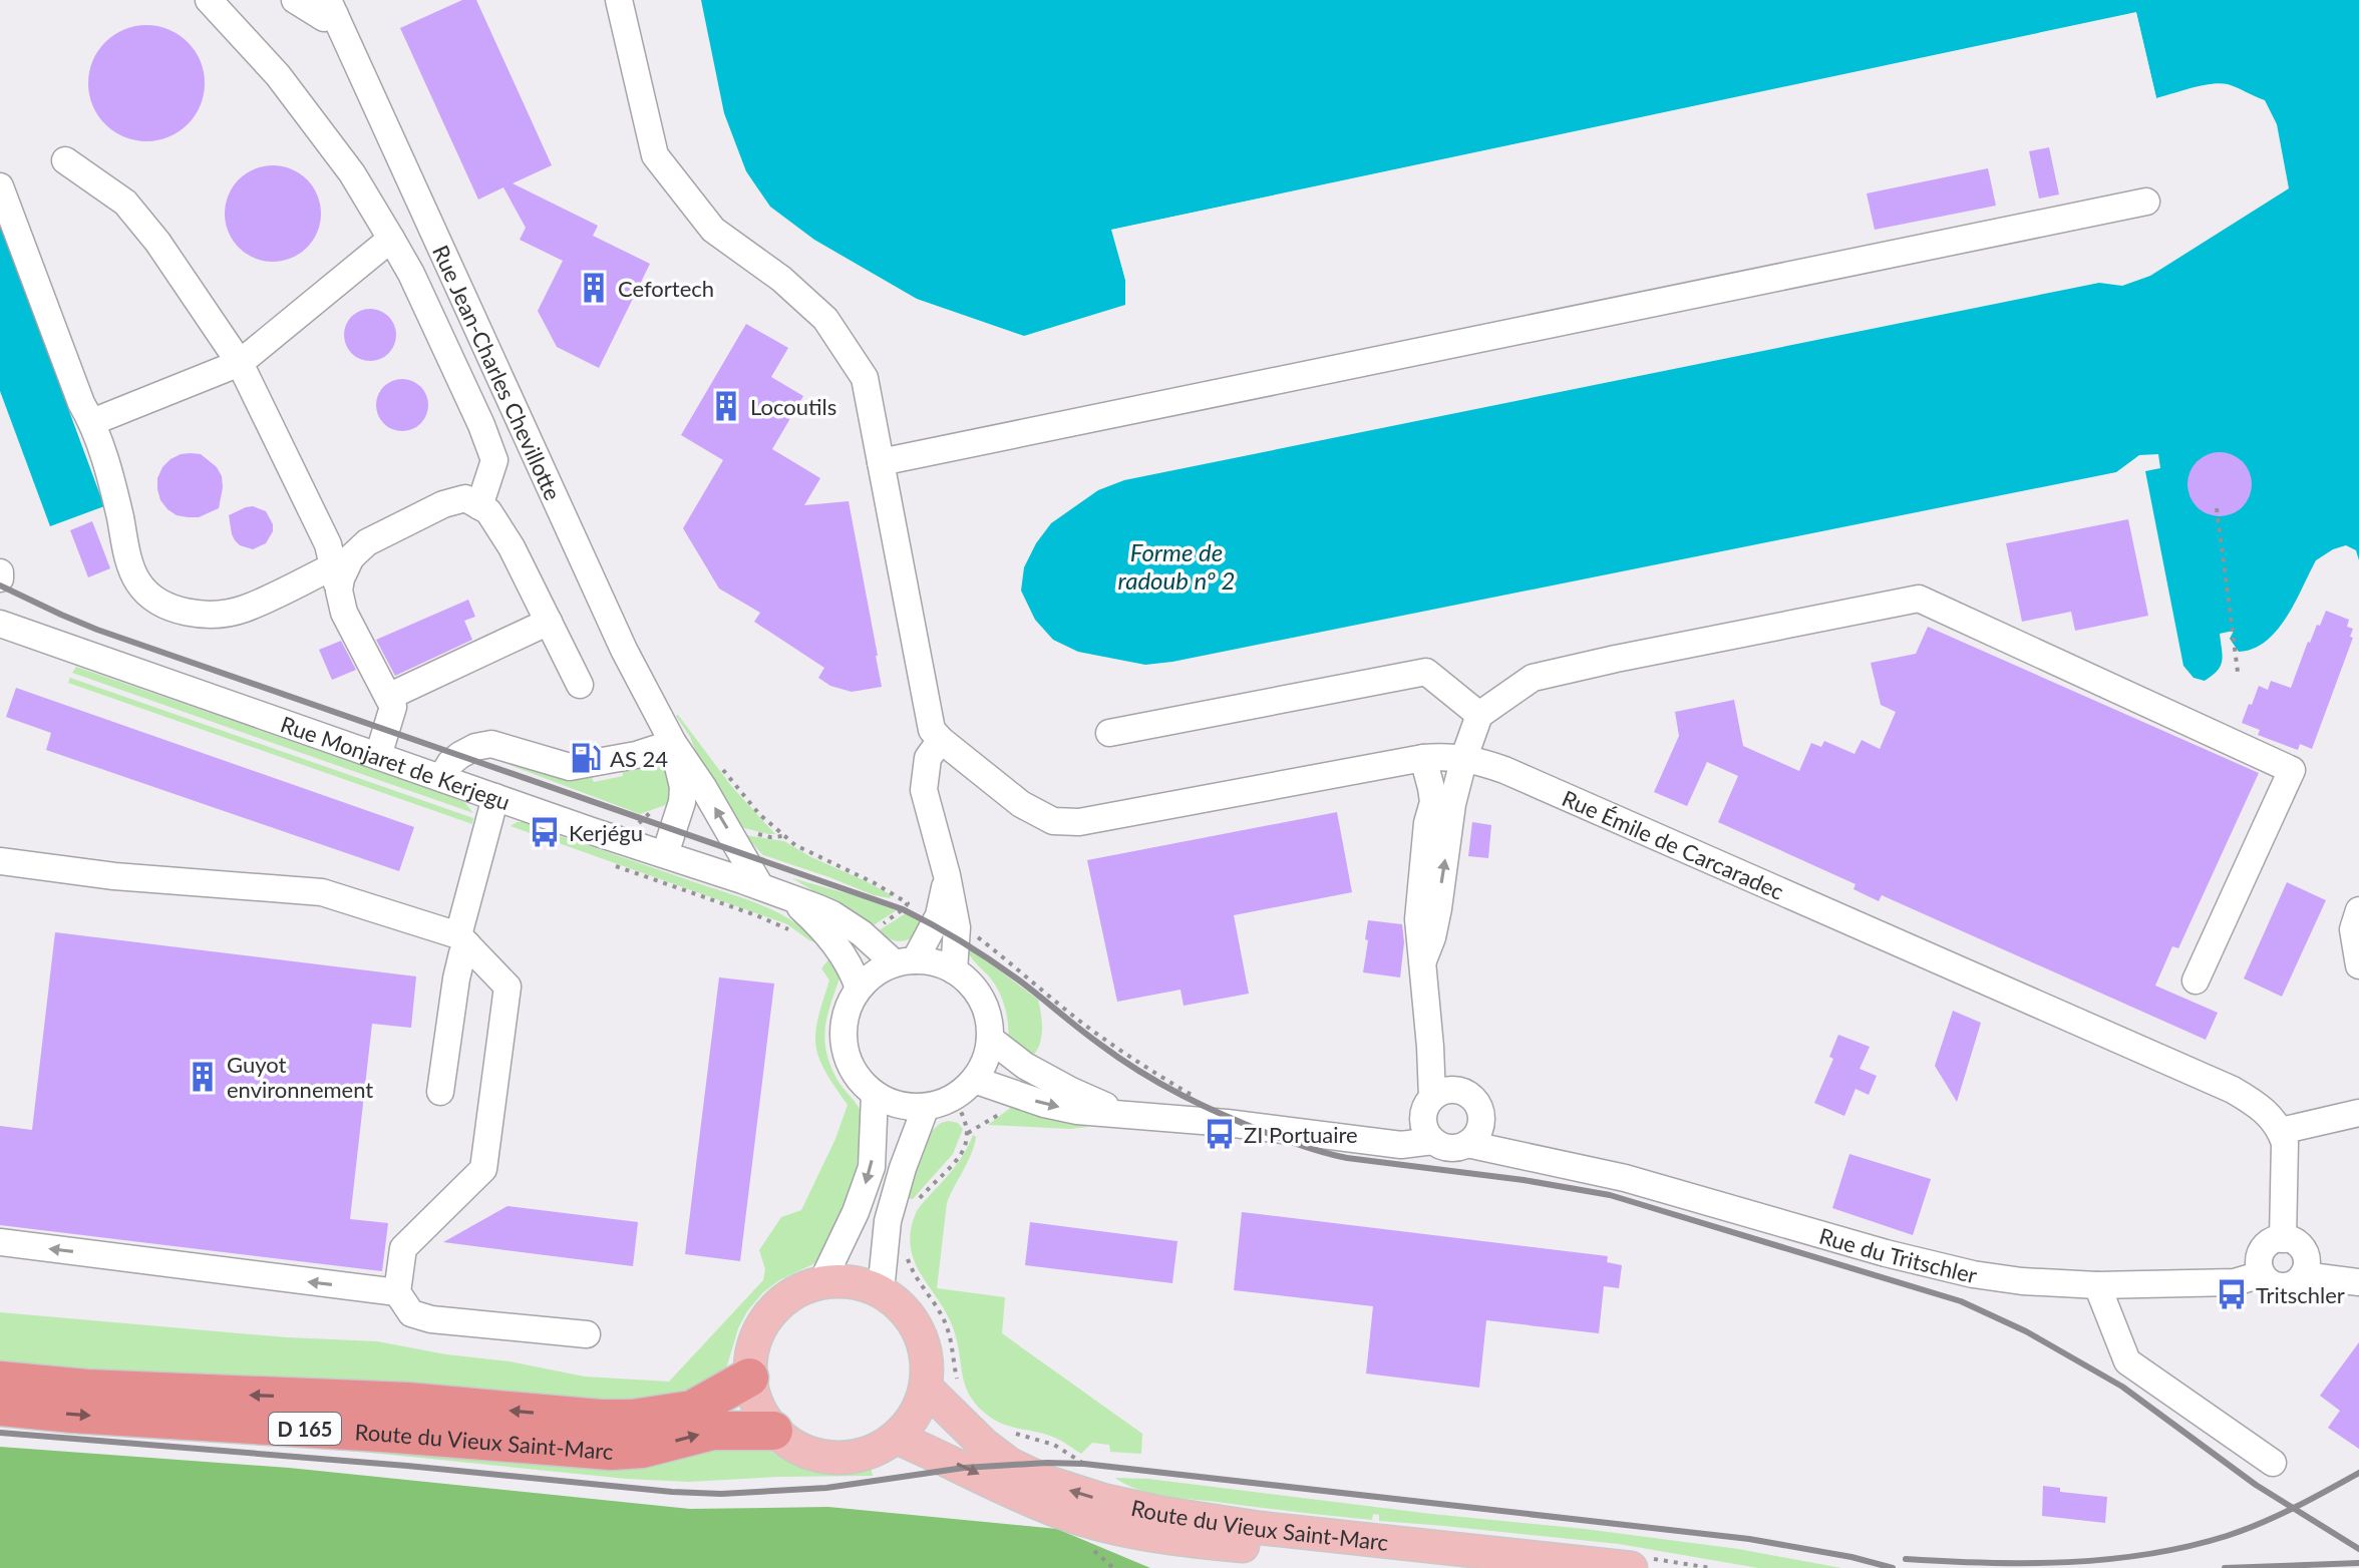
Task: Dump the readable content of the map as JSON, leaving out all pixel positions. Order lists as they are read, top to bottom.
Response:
{
  "streets": {
    "highway": ["D 165", "Route du Vieux Saint-Marc"],
    "street": [
      "Rue Jean-Charles Chevillotte",
      "Rue Monjaret de Kerjegu",
      "Rue Émile de Carcaradec",
      "Rue du Tritschler"
    ]
  },
  "crossings": [
    ["Rue Jean-Charles Chevillotte", "Rue Monjaret de Kerjegu"]
  ],
  "water": ["Forme de radoub nº 2"],
  "places": {
    "building": ["Cefortech", "Locoutils", "Guyot environnement"],
    "fuel station": ["AS 24"],
    "bus stop": ["Kerjégu", "ZI Portuaire", "Tritschler"]
  }
}
